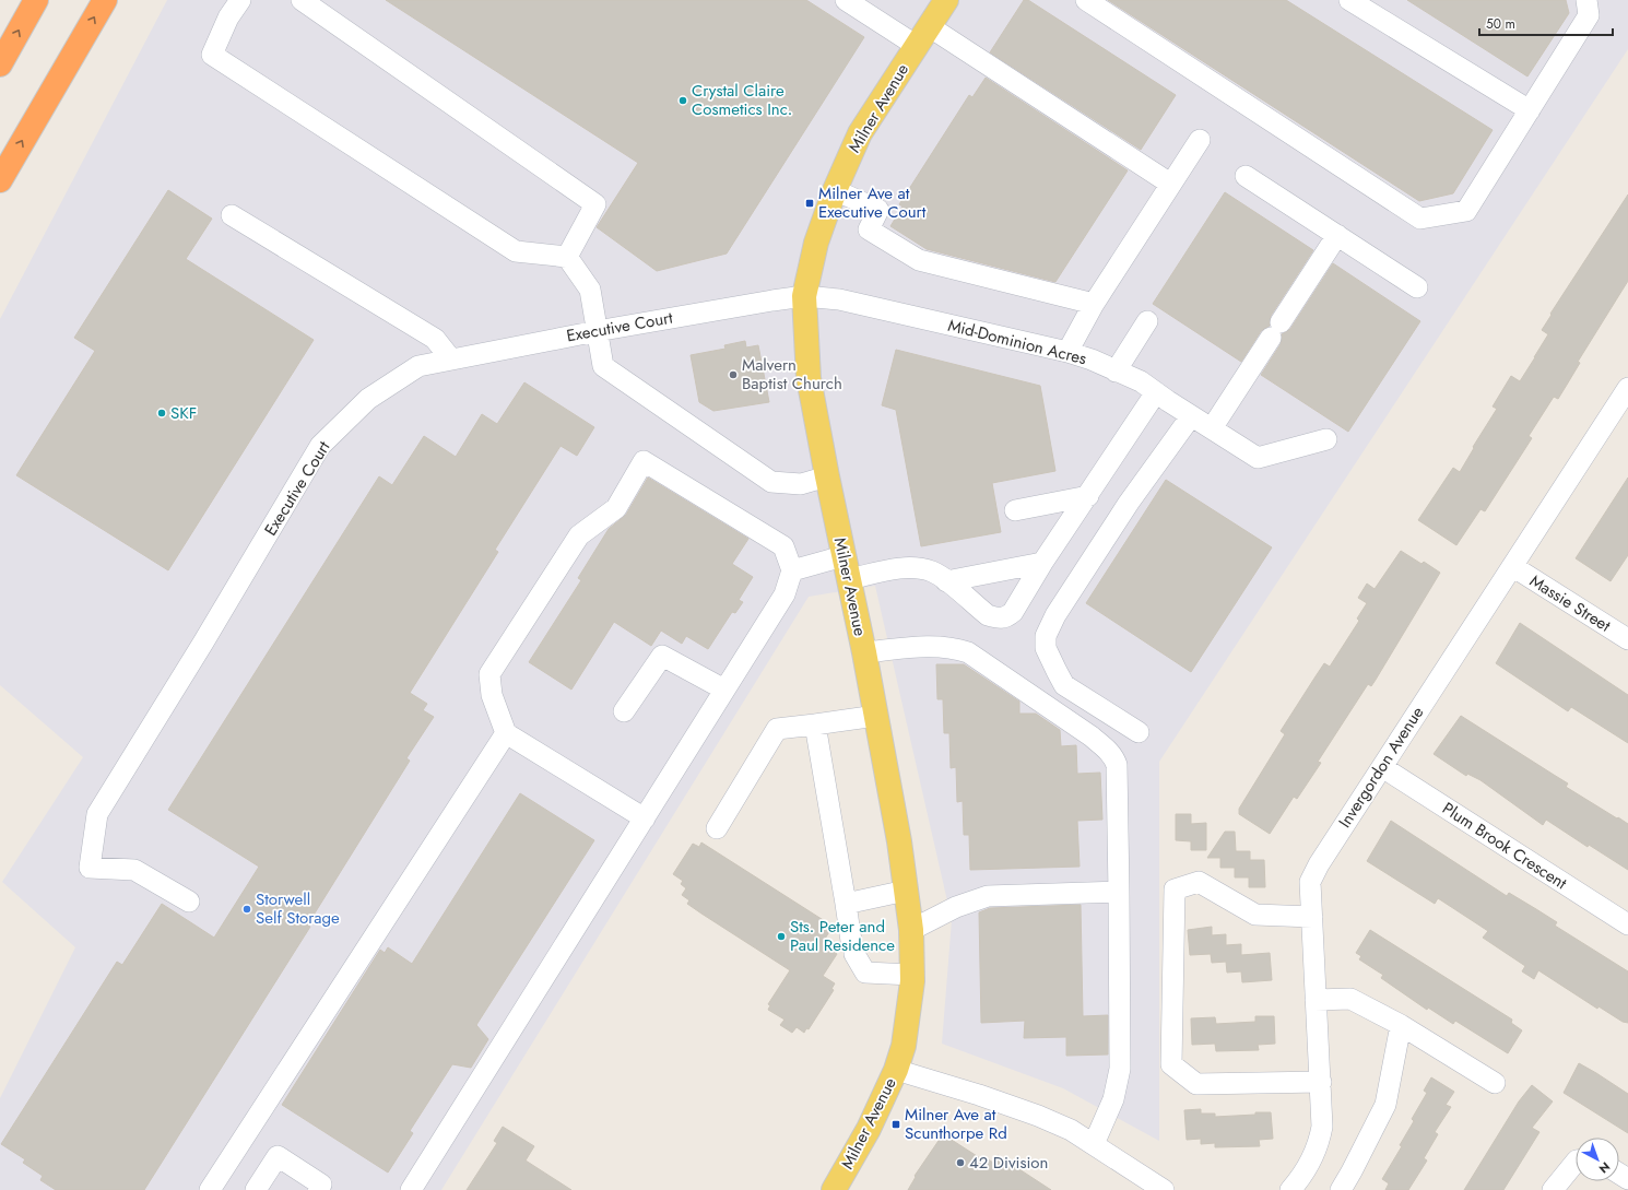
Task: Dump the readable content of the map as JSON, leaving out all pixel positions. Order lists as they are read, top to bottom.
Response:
{
  "streets": {
    "main road": ["Milner Avenue"],
    "street": [
      "Executive Court",
      "Mid-Dominion Acres",
      "Massie Street",
      "Invergordon Avenue",
      "Plum Brook Crescent"
    ]
  },
  "crossings": [
    ["Milner Avenue", "Executive Court"],
    ["Milner Avenue", "Mid-Dominion Acres"],
    ["Executive Court", "Mid-Dominion Acres"],
    ["Massie Street", "Invergordon Avenue"],
    ["Invergordon Avenue", "Plum Brook Crescent"]
  ],
  "places": {
    "other": [
      "Crystal Claire Cosmetics Inc.",
      "Malvern Baptist Church",
      "SKF",
      "Storwell Self Storage",
      "Sts. Peter and Paul Residence",
      "42 Division"
    ],
    "transit": ["Milner Ave at Executive Court", "Milner Ave at Scunthorpe Rd"]
  },
  "scale_bar": "50 m",
  "north": "bottom right"
}
